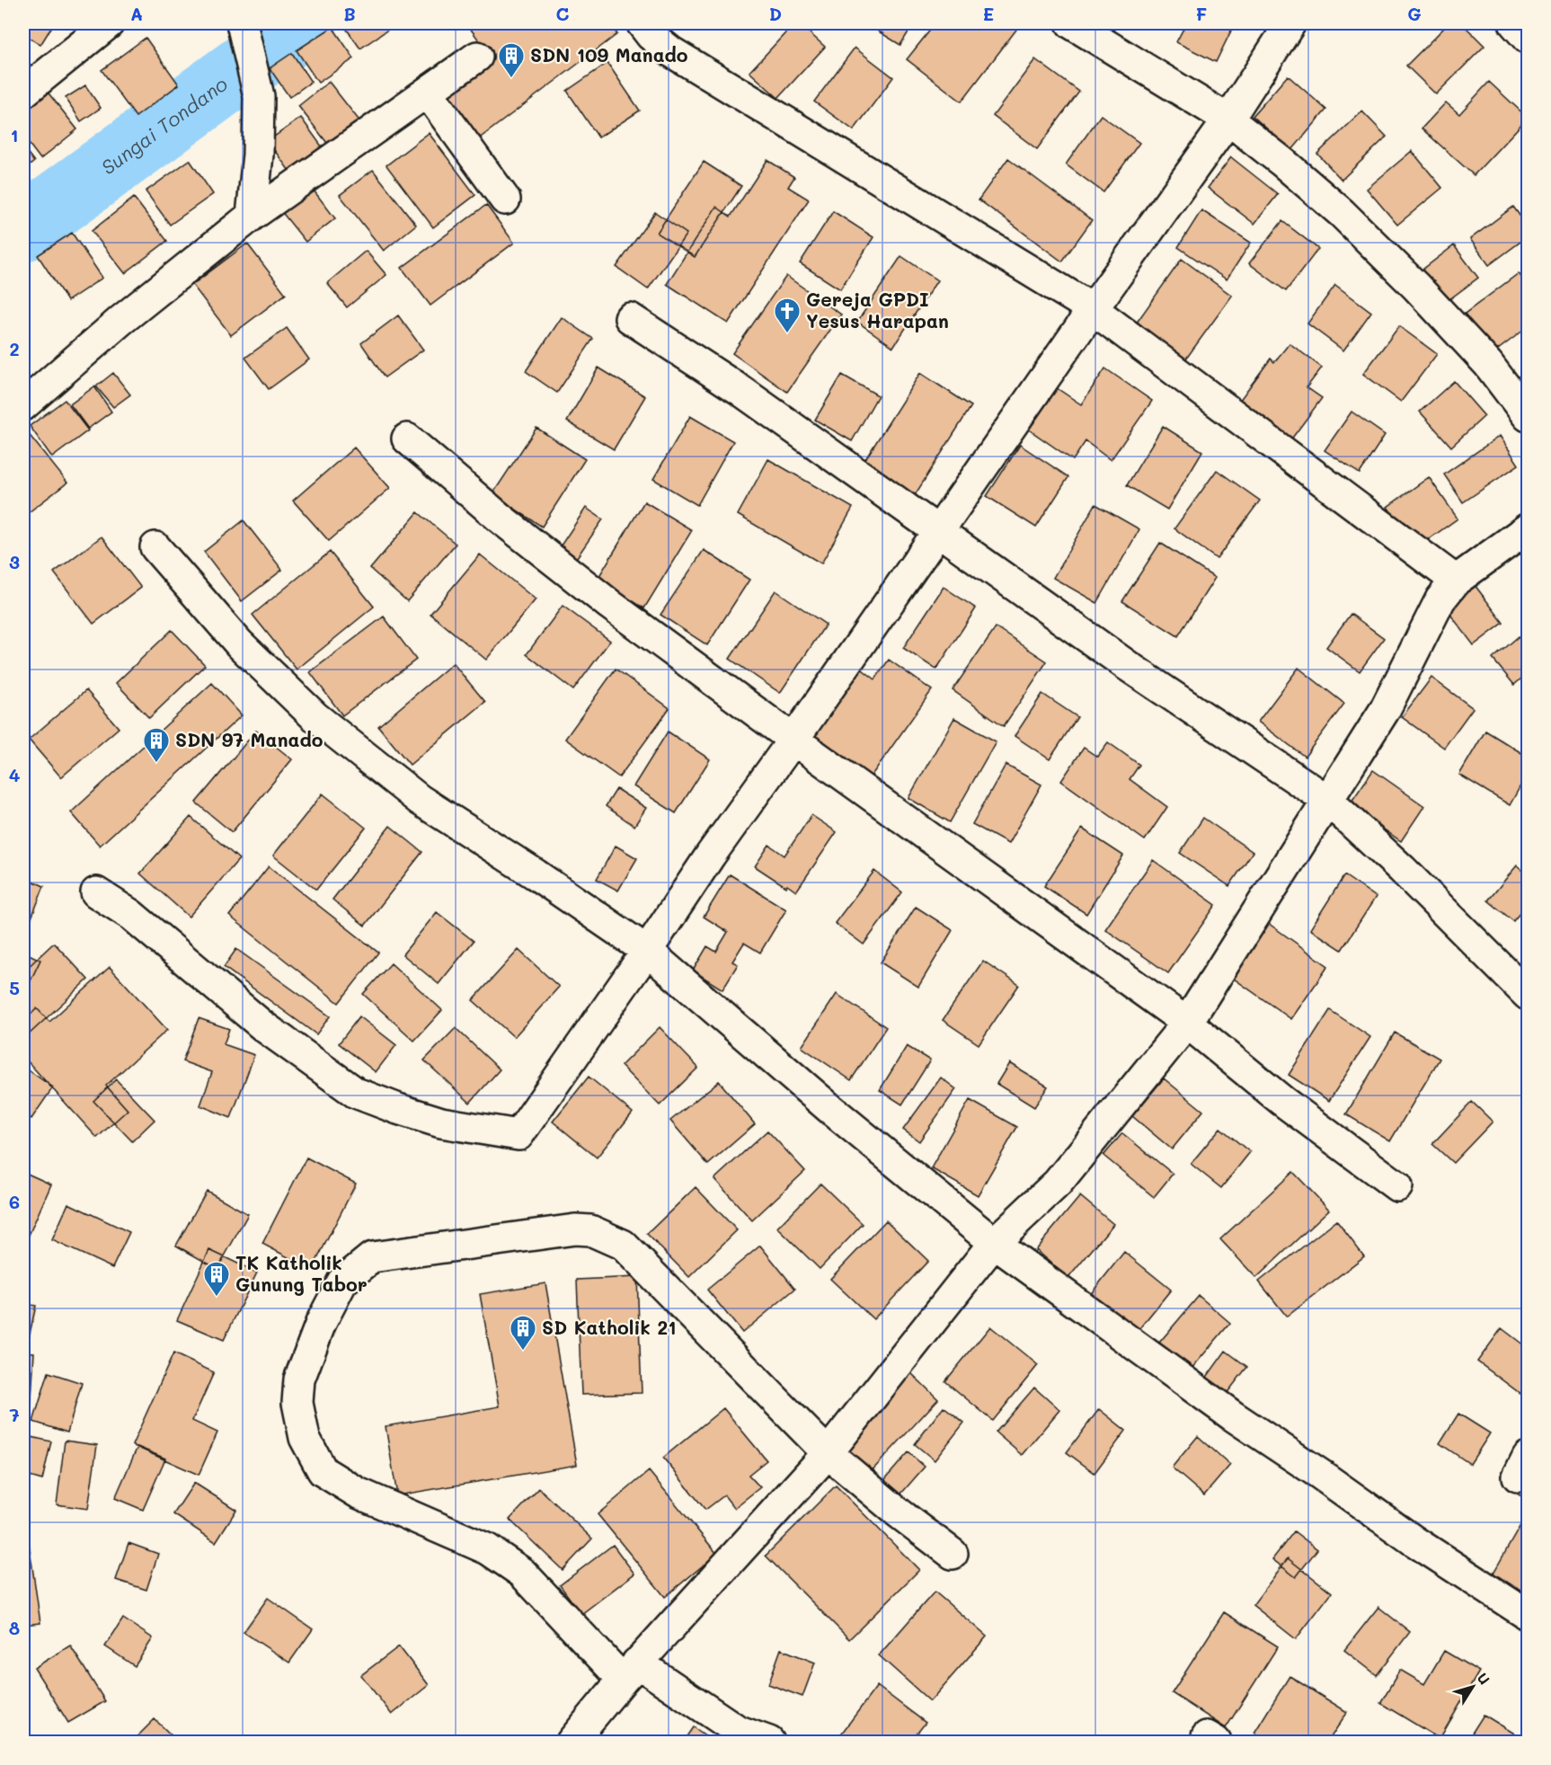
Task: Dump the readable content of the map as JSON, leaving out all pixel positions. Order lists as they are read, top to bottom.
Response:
{
  "water": ["Sungai Tondano"],
  "places": {
    "building": [
      "SDN 109 Manado",
      "SDN 97 Manado",
      "TK Katholik Gunung Tabor",
      "SD Katholik 21"
    ],
    "church": ["Gereja GPDI Yesus Harapan"]
  },
  "north": "top right",
  "grid": {
    "columns": [
      "A",
      "B",
      "C",
      "D",
      "E",
      "F",
      "G"
    ],
    "rows": [
      "1",
      "2",
      "3",
      "4",
      "5",
      "6",
      "7",
      "8"
    ]
  }
}
